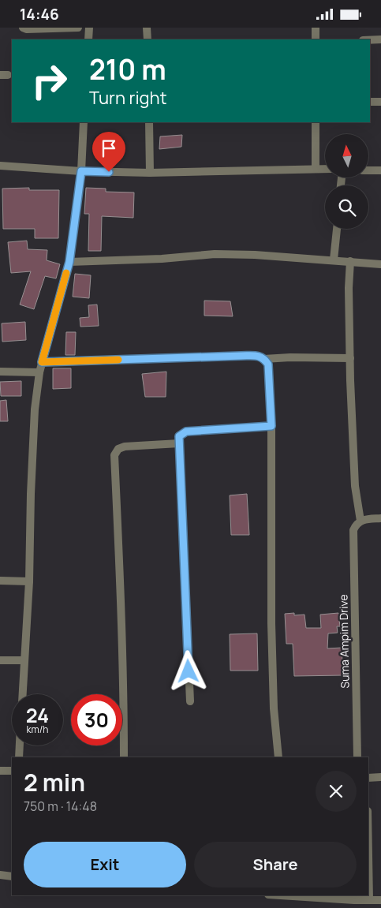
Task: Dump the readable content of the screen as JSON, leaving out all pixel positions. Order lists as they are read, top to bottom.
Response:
{
  "streets": {
    "street": ["Suma Ampim Drive"]
  },
  "north": "top",
  "page": {
    "status": "14:46",
    "turn": ["210 m", "Turn right"],
    "speed": "24 km/h",
    "limit": "30",
    "heading": ["2 min", "750 m · 14:48"],
    "buttons": ["Exit", "Share"]
  }
}
